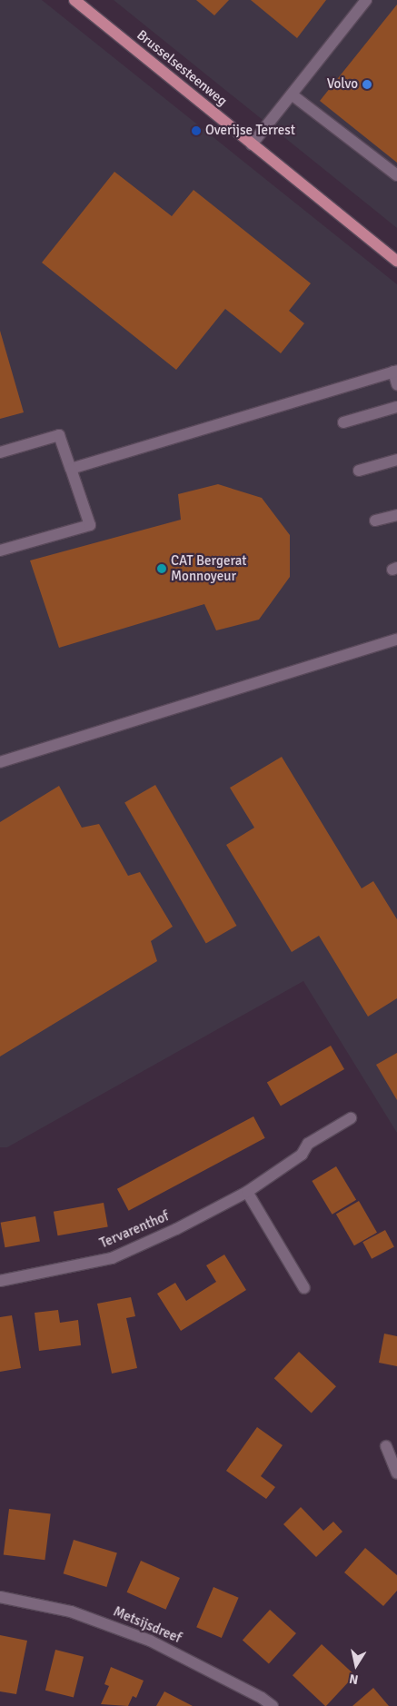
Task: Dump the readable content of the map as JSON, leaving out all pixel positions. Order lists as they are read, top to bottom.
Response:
{
  "streets": {
    "main road": ["Brusselsesteenweg"],
    "street": ["Tervarenthof", "Metsijsdreef"]
  },
  "places": ["Volvo", "Overijse Terrest", "CAT Bergerat Monnoyeur"],
  "north": "bottom"
}
